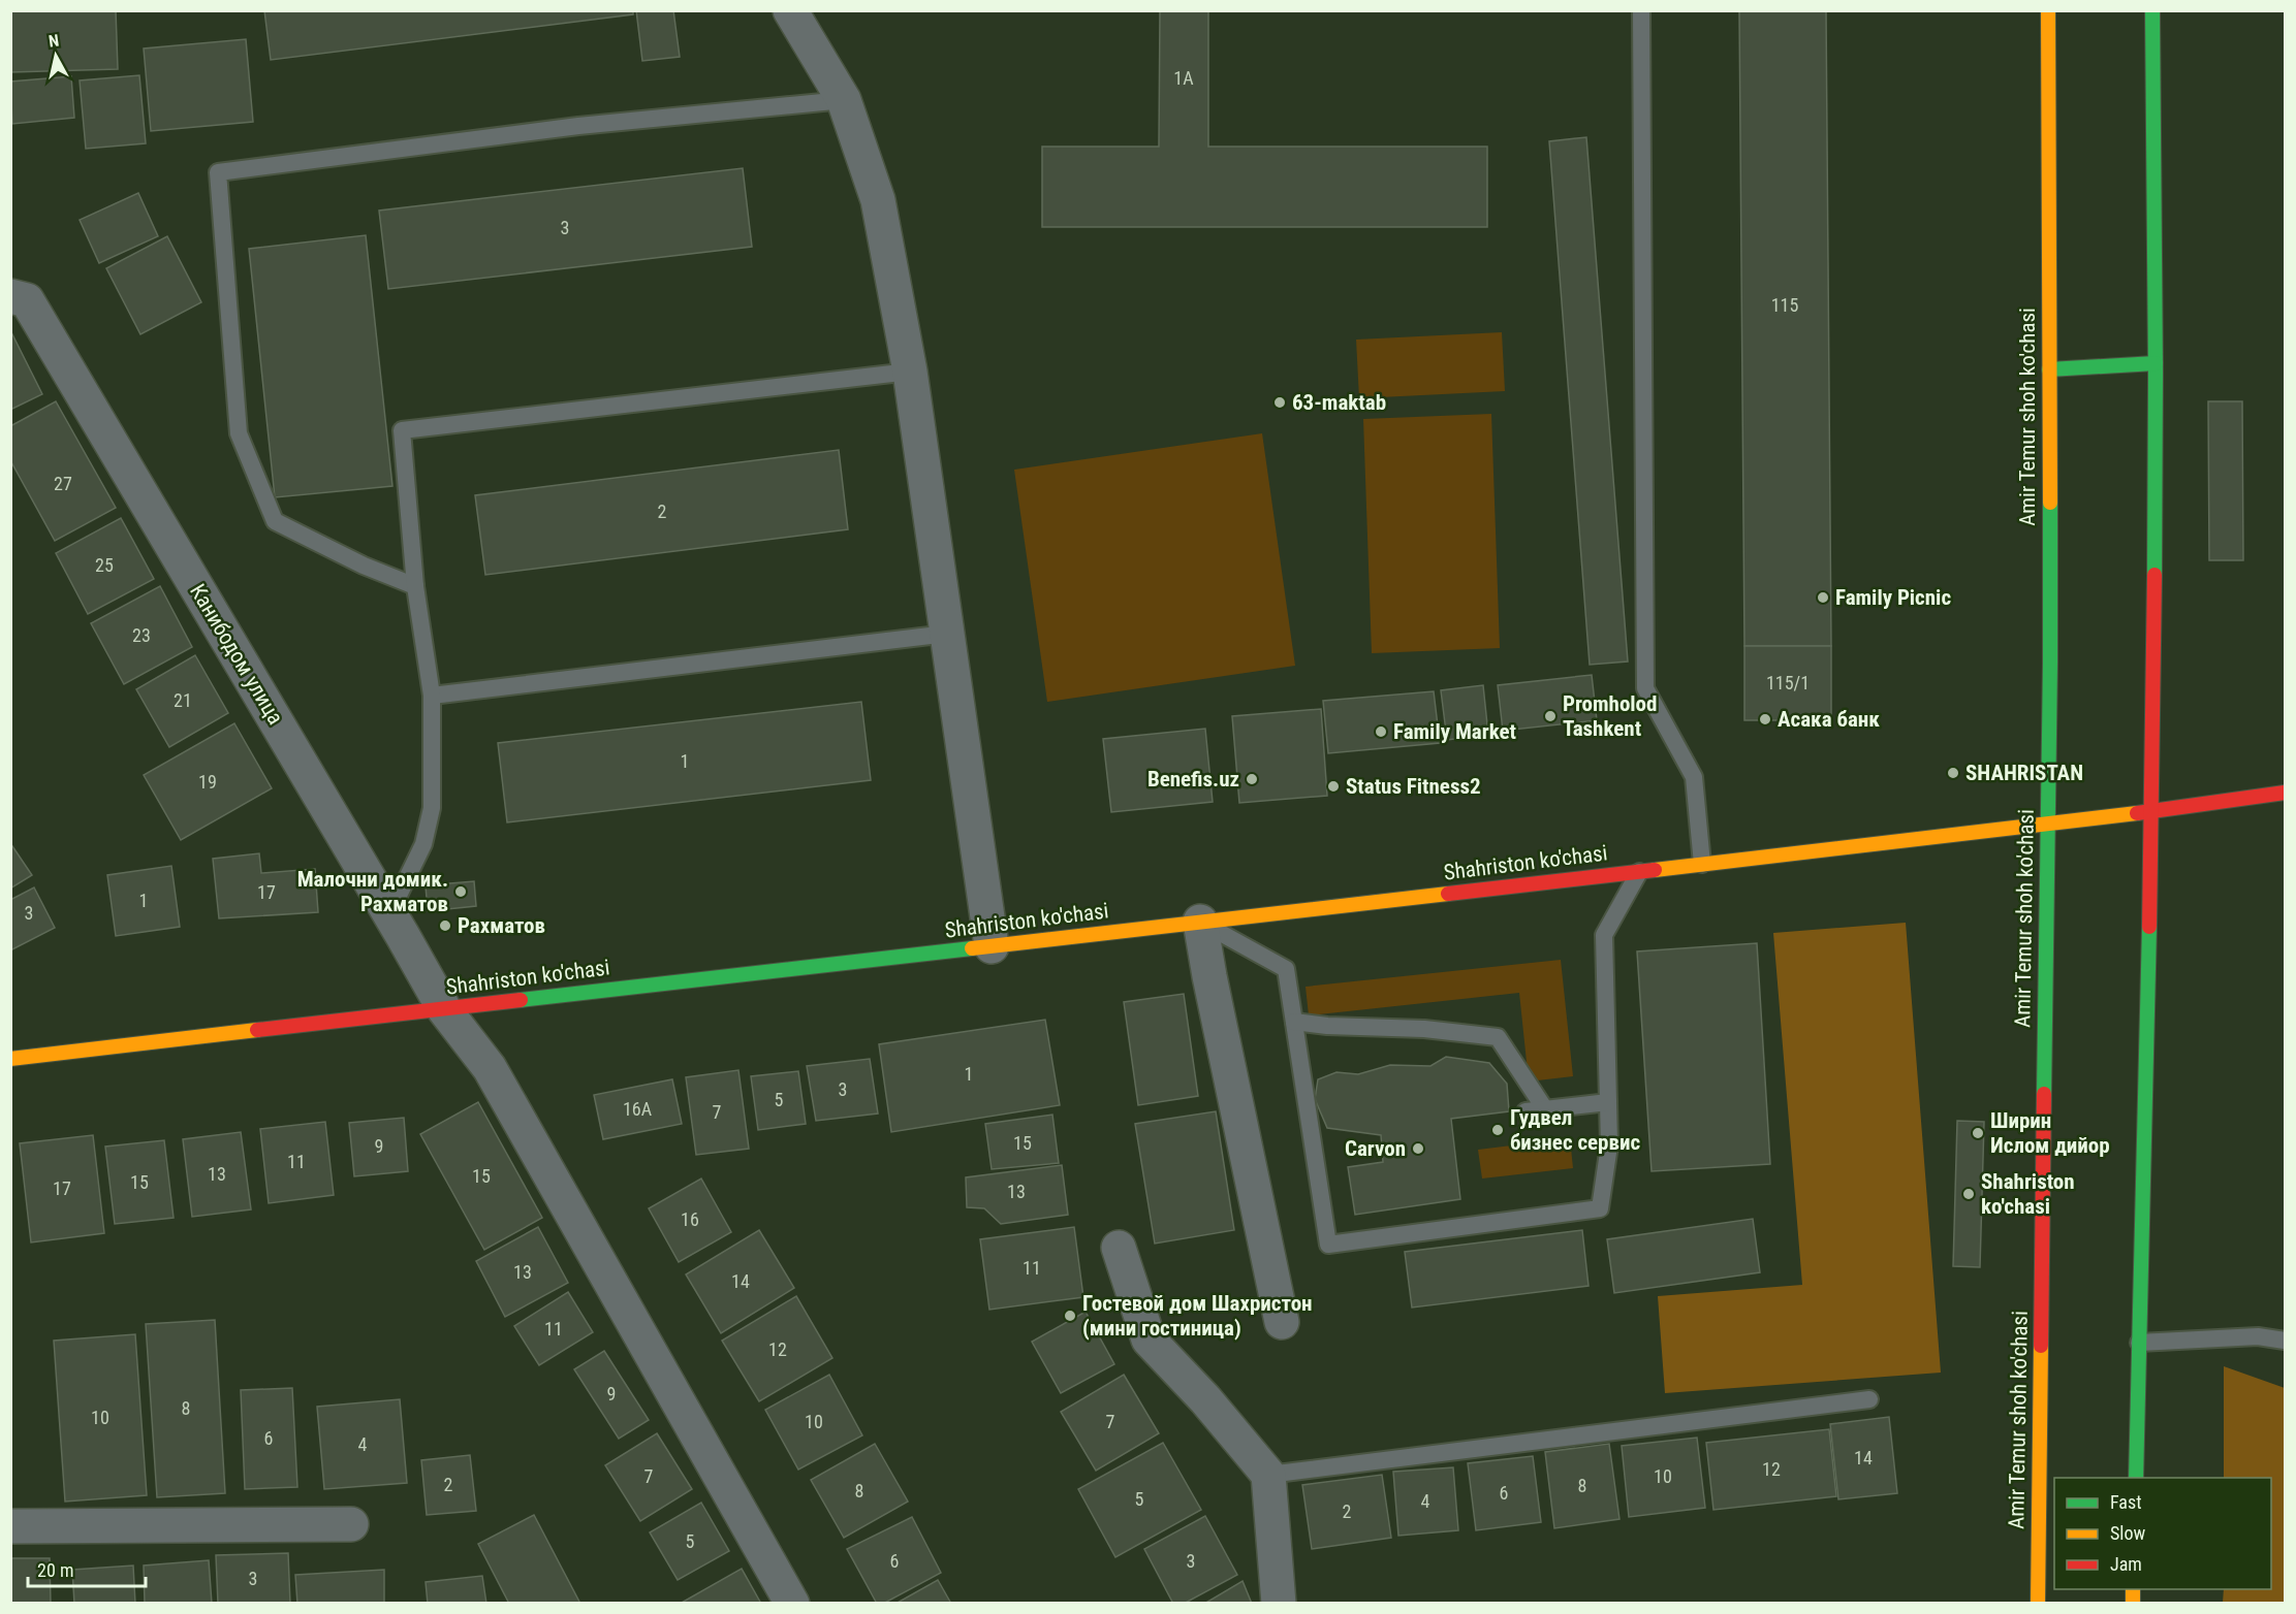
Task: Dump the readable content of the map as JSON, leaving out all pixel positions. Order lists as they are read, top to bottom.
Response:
{
  "streets": {
    "main road": ["Amir Temur shoh ko'chasi", "Shahriston ko'chasi"],
    "street": ["Канибодом улица"]
  },
  "crossings": [
    ["Amir Temur shoh ko'chasi", "Shahriston ko'chasi"],
    ["Канибодом улица", "Shahriston ko'chasi"]
  ],
  "places": [
    "63-maktab",
    "Family Picnic",
    "Promholod Tashkent",
    "Асака банк",
    "Family Market",
    "SHAHRISTAN",
    "Benefis.uz",
    "Status Fitness2",
    "Малочни домик. Рахматов",
    "Рахматов",
    "Гудвел бизнес сервис",
    "Ширин Ислом дийор",
    "Carvon",
    "Shahriston ko'chasi",
    "Гостевой дом Шахристон (мини гостиница)"
  ],
  "house_numbers": [
    "1A",
    "3",
    "115",
    "27",
    "2",
    "25",
    "23",
    "115/1",
    "21",
    "1",
    "19",
    "17",
    "1",
    "3",
    "1",
    "3",
    "5",
    "16А",
    "7",
    "15",
    "9",
    "11",
    "13",
    "15",
    "15",
    "17",
    "13",
    "16",
    "11",
    "13",
    "14",
    "11",
    "12",
    "9",
    "8",
    "10",
    "10",
    "7",
    "6",
    "4",
    "14",
    "12",
    "7",
    "10",
    "2",
    "8",
    "8",
    "6",
    "5",
    "4",
    "2",
    "5",
    "6",
    "3",
    "3"
  ],
  "legend": ["Fast", "Slow", "Jam"],
  "scale_bar": "20 m",
  "north": "top"
}
